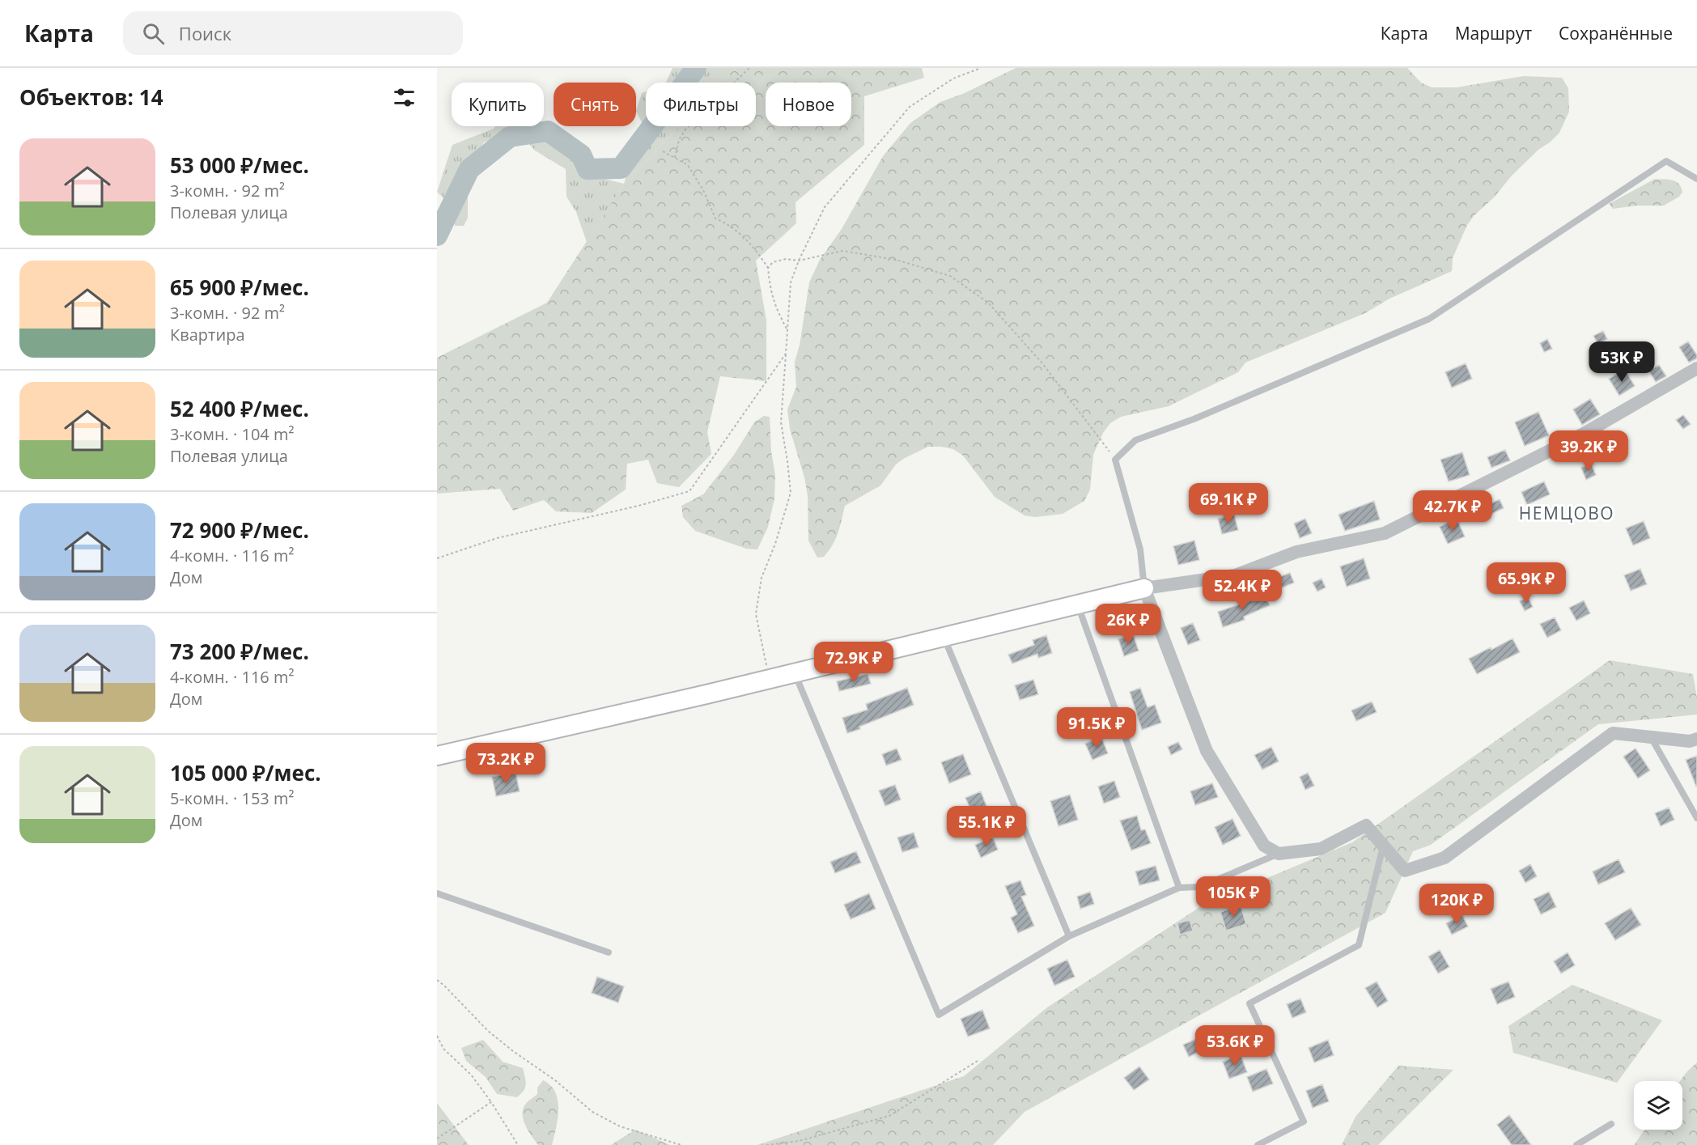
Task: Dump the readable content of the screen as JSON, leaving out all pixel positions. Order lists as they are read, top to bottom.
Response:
{
  "districts": ["НЕМЦОВО"],
  "page": {
    "header": "Карта",
    "search": "Поиск",
    "nav": ["Карта", "Маршрут", "Сохранённые"],
    "heading": "Объектов: 14",
    "chip": [
      "Купить",
      "Снять",
      "Фильтры",
      "Новое"
    ],
    "list": [
      {
        "name": "53 000 ₽/мес.",
        "note": "3-комн. · 92 m² · Полевая улица"
      },
      {
        "name": "65 900 ₽/мес.",
        "note": "3-комн. · 92 m² · Квартира"
      },
      {
        "name": "52 400 ₽/мес.",
        "note": "3-комн. · 104 m² · Полевая улица"
      },
      {
        "name": "72 900 ₽/мес.",
        "note": "4-комн. · 116 m² · Дом"
      },
      {
        "name": "73 200 ₽/мес.",
        "note": "4-комн. · 116 m² · Дом"
      },
      {
        "name": "105 000 ₽/мес.",
        "note": "5-комн. · 153 m² · Дом"
      }
    ],
    "price": [
      "53K ₽",
      "39.2K ₽",
      "69.1K ₽",
      "42.7K ₽",
      "65.9K ₽",
      "52.4K ₽",
      "26K ₽",
      "72.9K ₽",
      "91.5K ₽",
      "73.2K ₽",
      "55.1K ₽",
      "105K ₽",
      "120K ₽",
      "53.6K ₽"
    ]
  }
}
